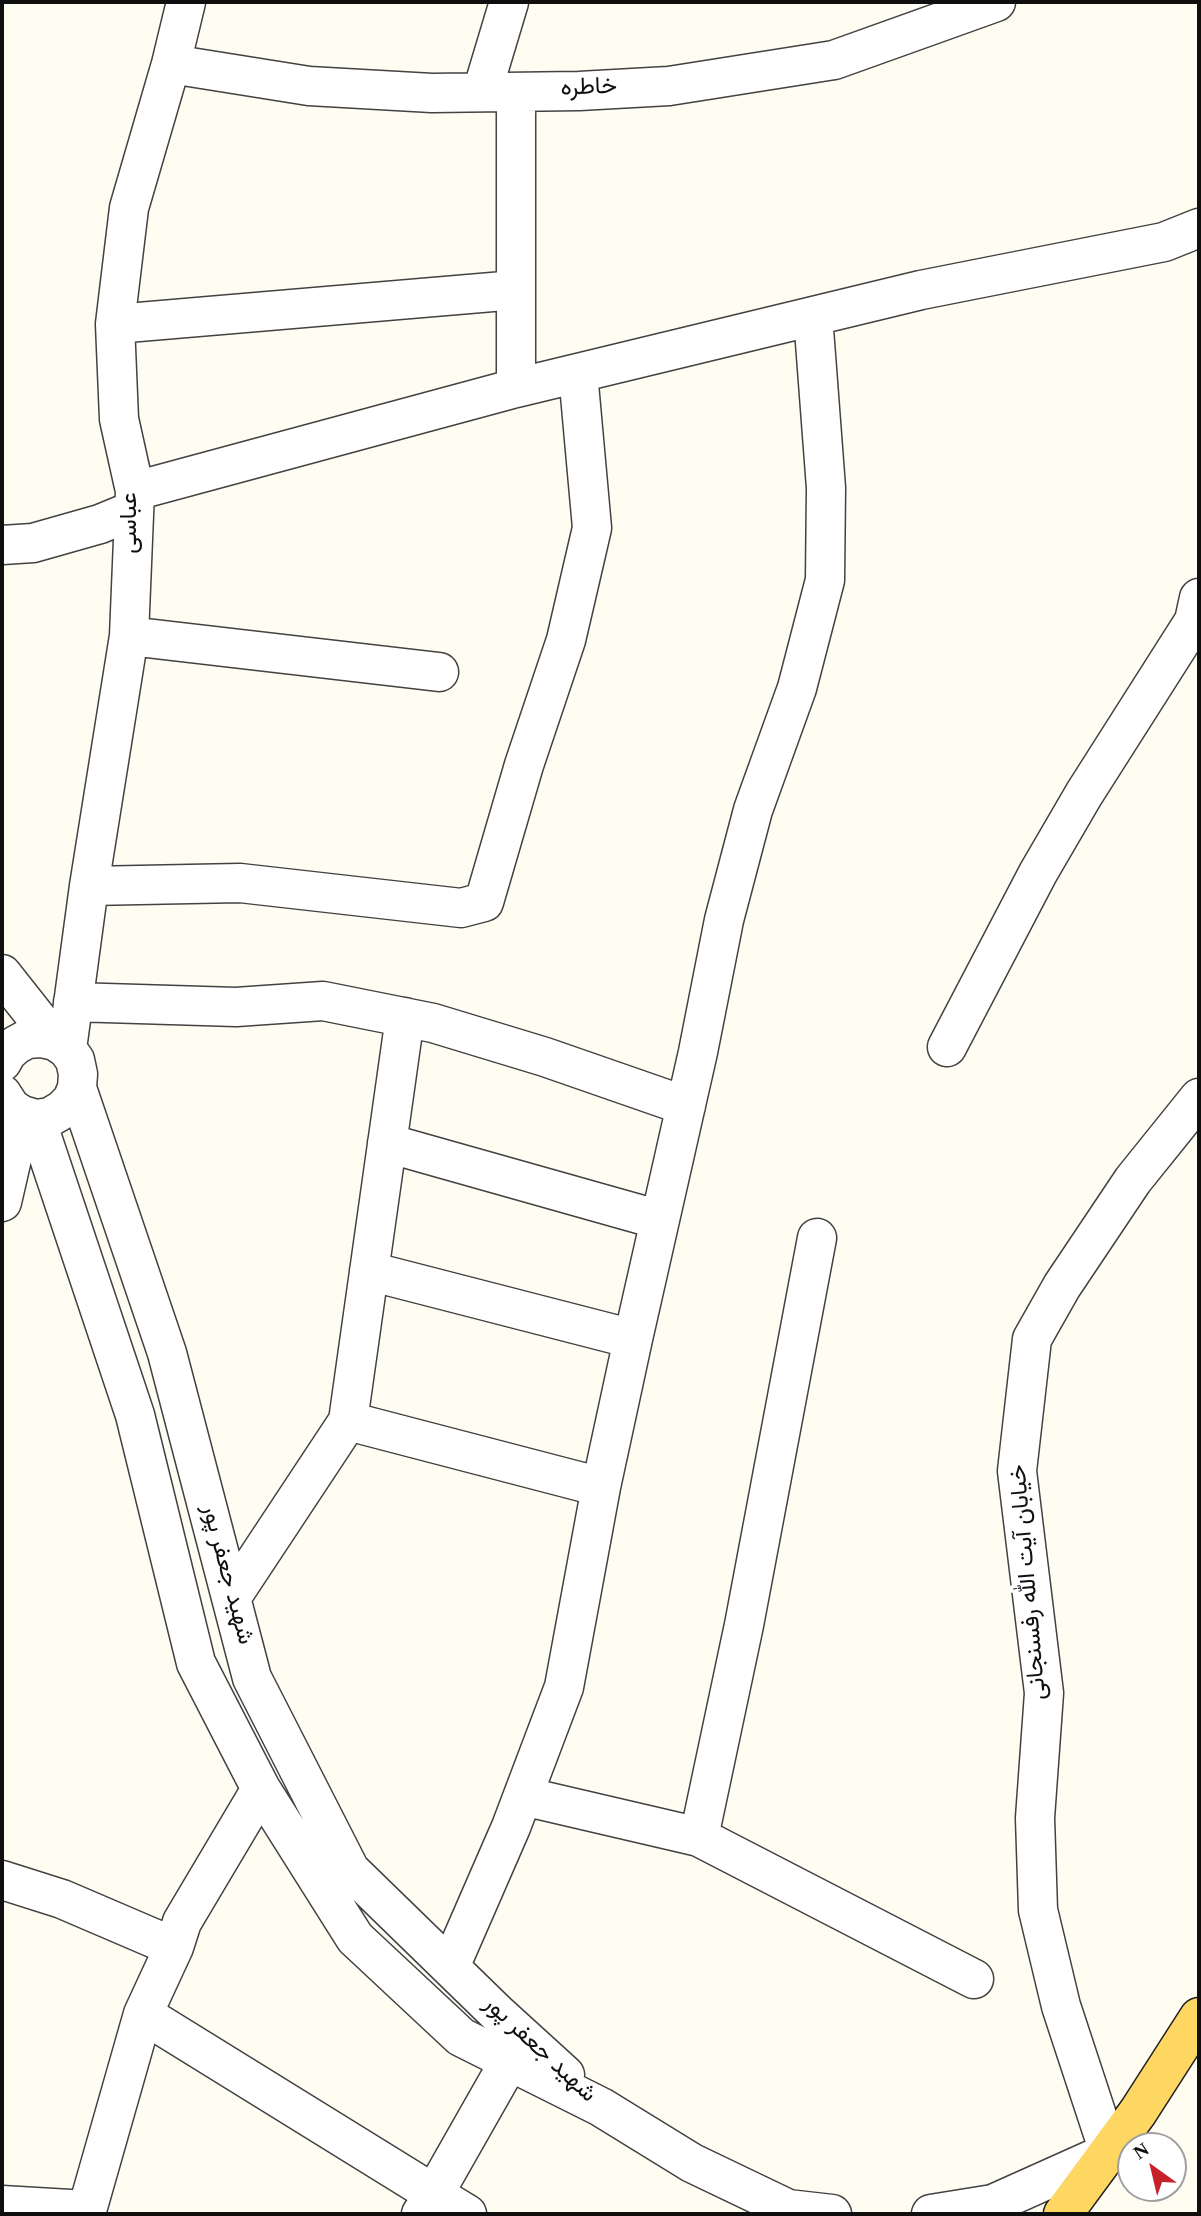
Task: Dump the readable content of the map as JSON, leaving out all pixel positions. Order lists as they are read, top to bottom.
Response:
{
  "streets": {
    "street": [
      "خاطره",
      "عباسی",
      "شهید جعفر پور",
      "خیابان آیت الله رفسنجانی"
    ]
  },
  "crossings": [
    ["خاطره", "عباسی"],
    ["عباسی", "شهید جعفر پور"]
  ],
  "north": "top left"
}
